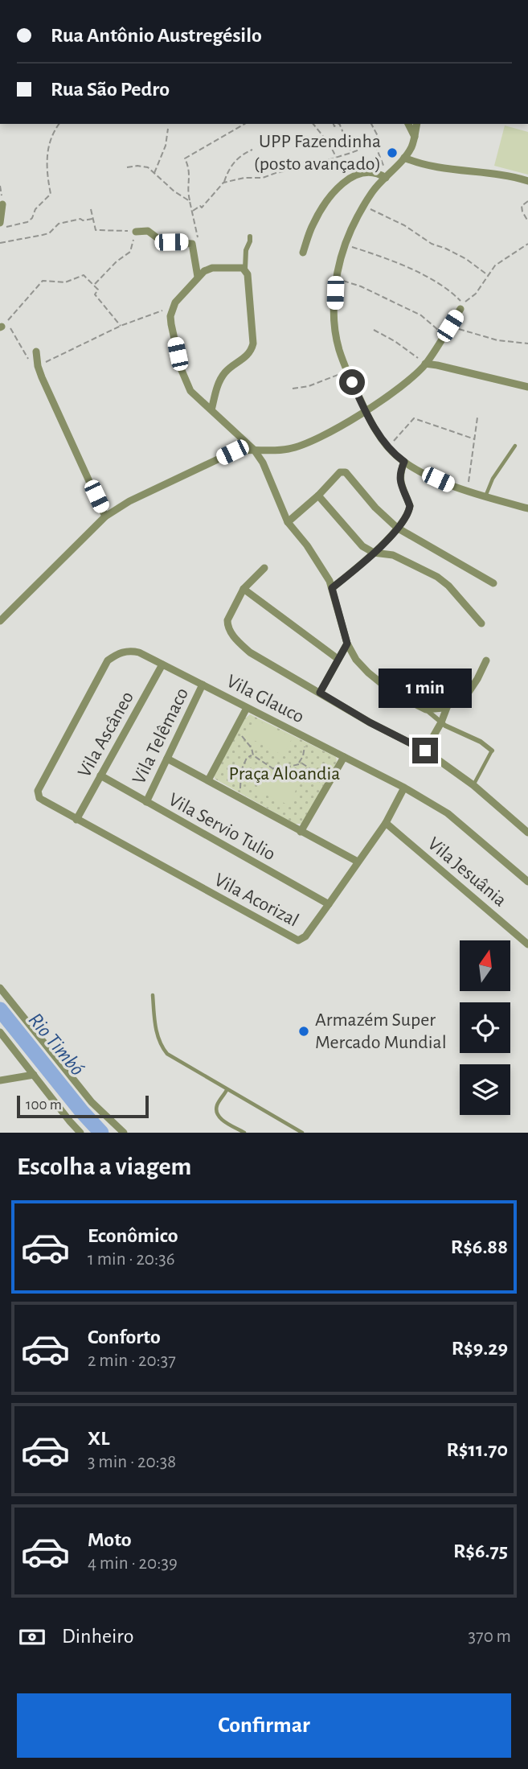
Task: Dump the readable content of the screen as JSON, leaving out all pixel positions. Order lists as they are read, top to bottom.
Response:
{
  "streets": {
    "street": [
      "Vila Glauco",
      "Vila Ascâneo",
      "Vila Telêmaco",
      "Vila Servio Tulio",
      "Vila Jesuânia",
      "Vila Acorizal"
    ]
  },
  "crossings": [
    ["Vila Glauco", "Vila Ascâneo"],
    ["Vila Glauco", "Vila Telêmaco"],
    ["Vila Glauco", "Vila Acorizal"],
    ["Vila Ascâneo", "Vila Servio Tulio"],
    ["Vila Ascâneo", "Vila Acorizal"],
    ["Vila Telêmaco", "Vila Servio Tulio"],
    ["Vila Servio Tulio", "Vila Acorizal"],
    ["Vila Jesuânia", "Vila Acorizal"]
  ],
  "water": ["Rio Timbó"],
  "parks": ["Praça Aloandia"],
  "places": ["UPP Fazendinha (posto avançado)", "Armazém Super Mercado Mundial"],
  "scale_bar": "100 m",
  "north": "top",
  "page": {
    "banner": ["Rua Antônio Austregésilo", "Rua São Pedro"],
    "bubble": "1 min",
    "scale": "100 m",
    "heading": "Escolha a viagem",
    "list": [
      {
        "name": "Econômico",
        "note": "1 min · 20:36",
        "value": "R$6.88"
      },
      {
        "name": "Conforto",
        "note": "2 min · 20:37",
        "value": "R$9.29"
      },
      {
        "name": "XL",
        "note": "3 min · 20:38",
        "value": "R$11.70"
      },
      {
        "name": "Moto",
        "note": "4 min · 20:39",
        "value": "R$6.75"
      }
    ],
    "pay": ["Dinheiro", "370 m"],
    "buttons": "Confirmar"
  }
}
